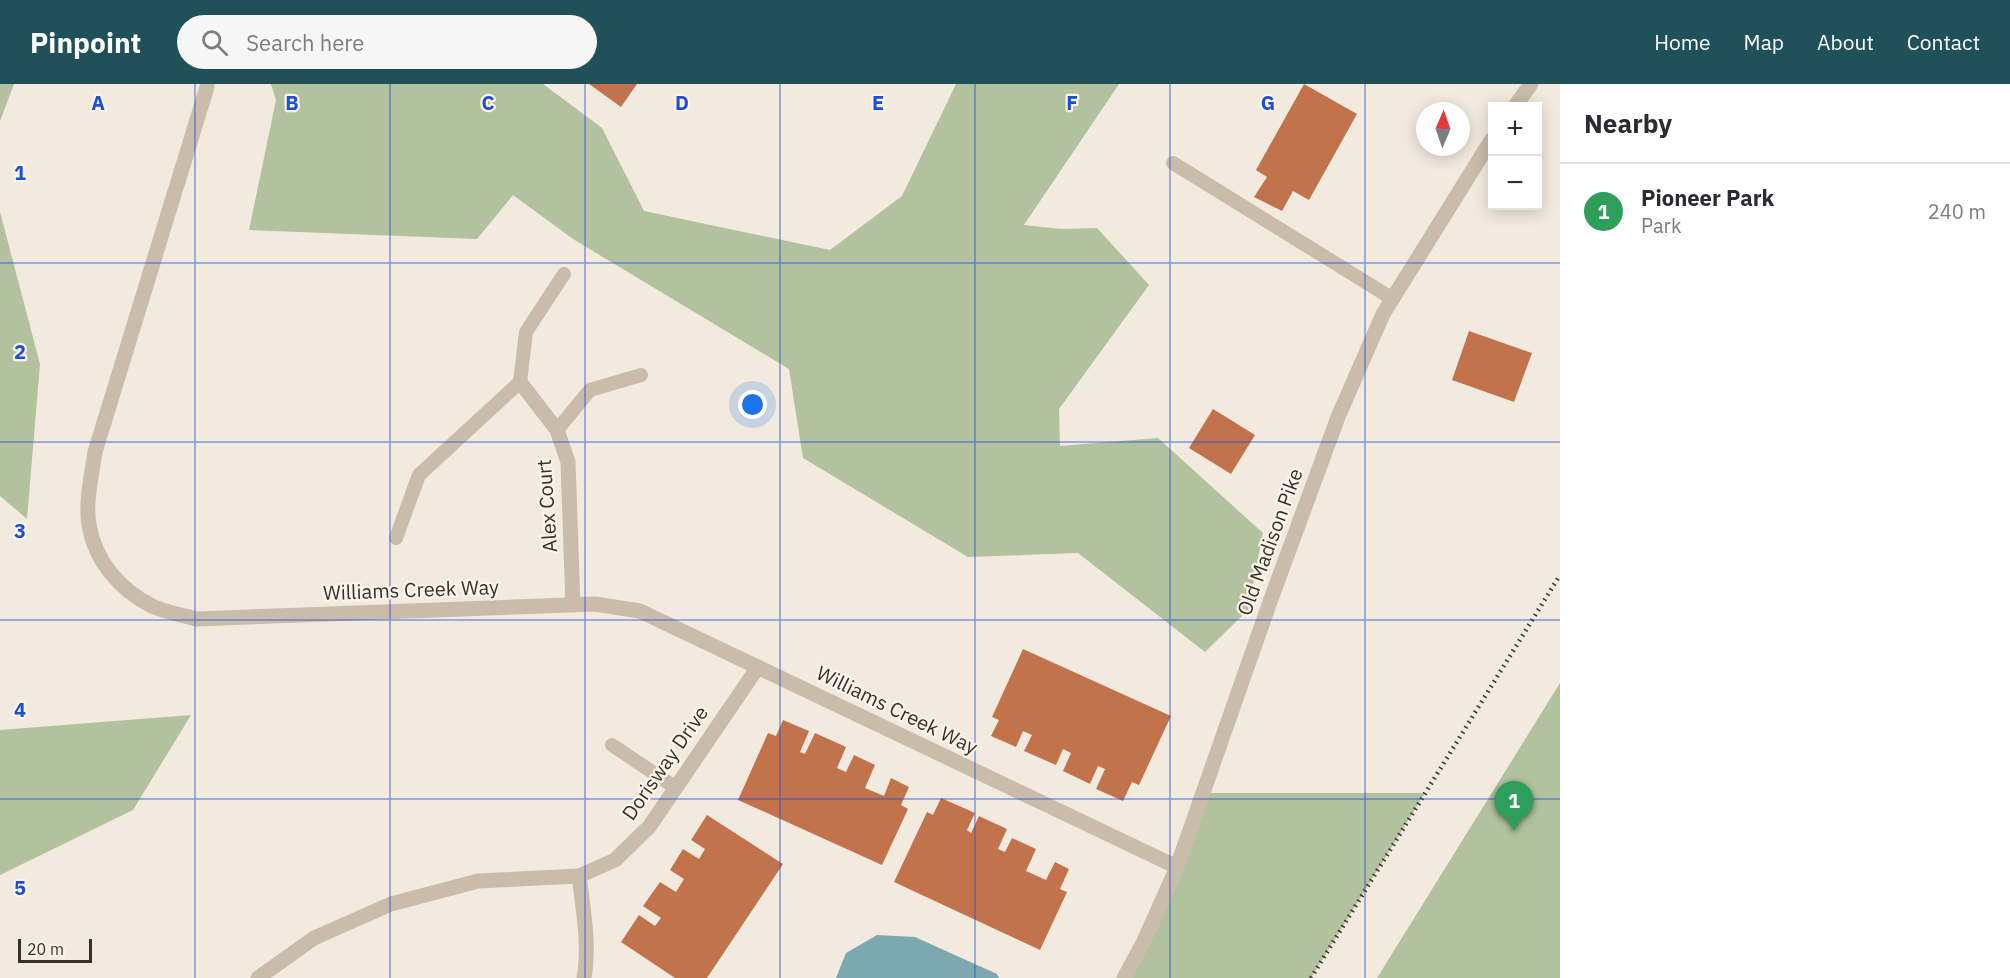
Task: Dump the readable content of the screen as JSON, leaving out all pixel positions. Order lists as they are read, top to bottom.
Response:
{
  "streets": {
    "street": [
      "Alex Court",
      "Old Madison Pike",
      "Williams Creek Way",
      "Dorisway Drive"
    ]
  },
  "crossings": [
    ["Alex Court", "Williams Creek Way"],
    ["Old Madison Pike", "Williams Creek Way"],
    ["Williams Creek Way", "Dorisway Drive"]
  ],
  "scale_bar": "20 m",
  "north": "top",
  "page": {
    "header": "Pinpoint",
    "search": "Search here",
    "nav": [
      "Home",
      "Map",
      "About",
      "Contact"
    ],
    "heading": "Nearby",
    "map_buttons": ["+", "−"],
    "list": [
      {
        "mark": "1",
        "name": "Pioneer Park",
        "note": "Park",
        "value": "240 m"
      }
    ],
    "pins": "1",
    "scale": "20 m"
  },
  "grid": {
    "columns": [
      "A",
      "B",
      "C",
      "D",
      "E",
      "F",
      "G"
    ],
    "rows": [
      "1",
      "2",
      "3",
      "4",
      "5"
    ]
  }
}
